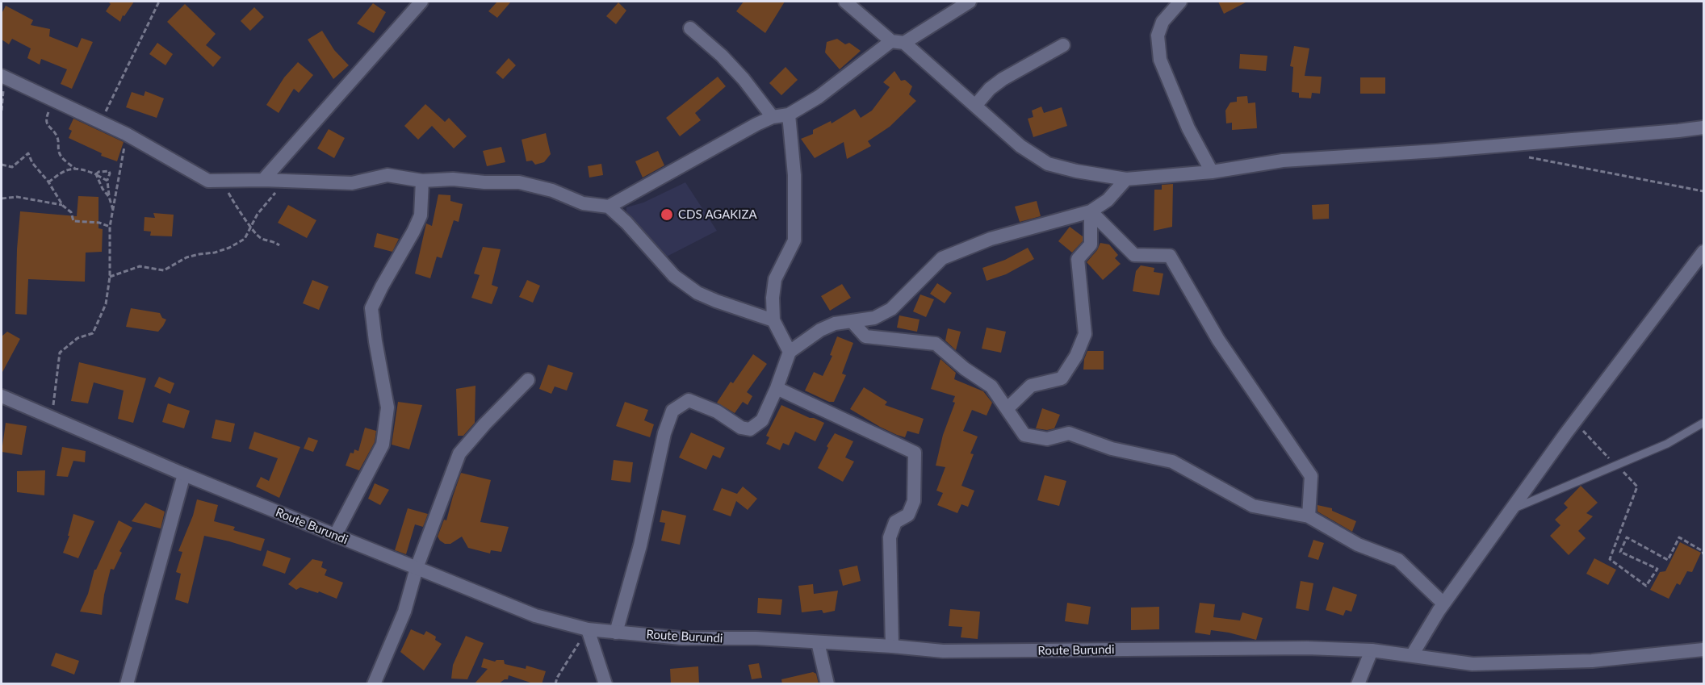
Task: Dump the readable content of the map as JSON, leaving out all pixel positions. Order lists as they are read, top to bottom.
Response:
{
  "streets": {
    "street": ["Route Burundi"]
  },
  "places": ["CDS AGAKIZA"]
}
